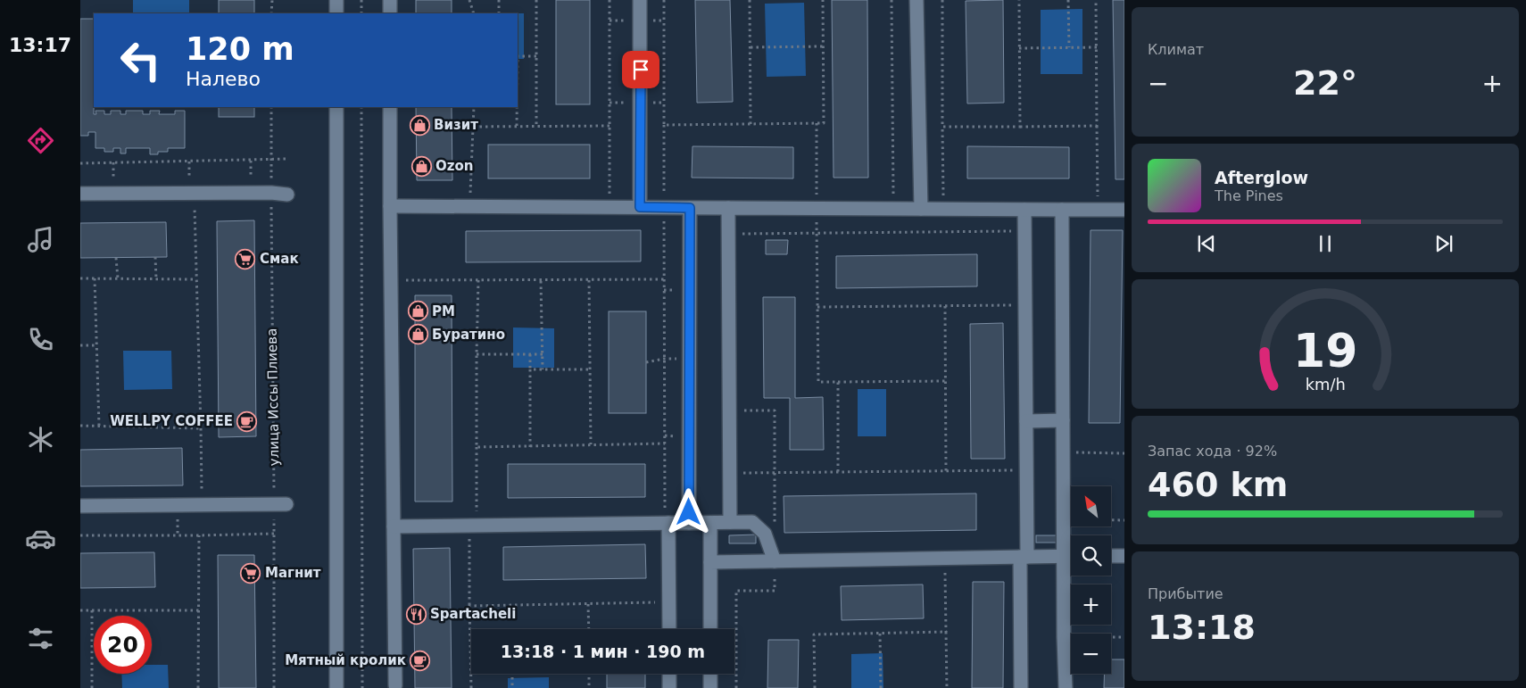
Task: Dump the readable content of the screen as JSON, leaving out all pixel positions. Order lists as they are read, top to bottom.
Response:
{
  "streets": {
    "path": ["улица Иссы Плиева"]
  },
  "places": {
    "shop": [
      "Визит",
      "Ozon",
      "PM",
      "Буратино"
    ],
    "supermarket": ["Смак", "Магнит"],
    "cafe": ["WELLPY COFFEE", "Мятный кролик"],
    "restaurant": ["Spartacheli"]
  },
  "north": "top left",
  "page": {
    "tabs": "13:17",
    "tile": [
      "Климат",
      ["Запас хода · 92%", "460 km"],
      ["Прибытие", "13:18"]
    ],
    "turn": ["120 m", "Налево"],
    "heat": ["−", "22°", "+"],
    "song": ["Afterglow", "The Pines"],
    "map_buttons": ["+", "−"],
    "limit": "20",
    "trip": "13:18 · 1 мин · 190 m",
    "gauge": ["19", "km/h"]
  }
}
